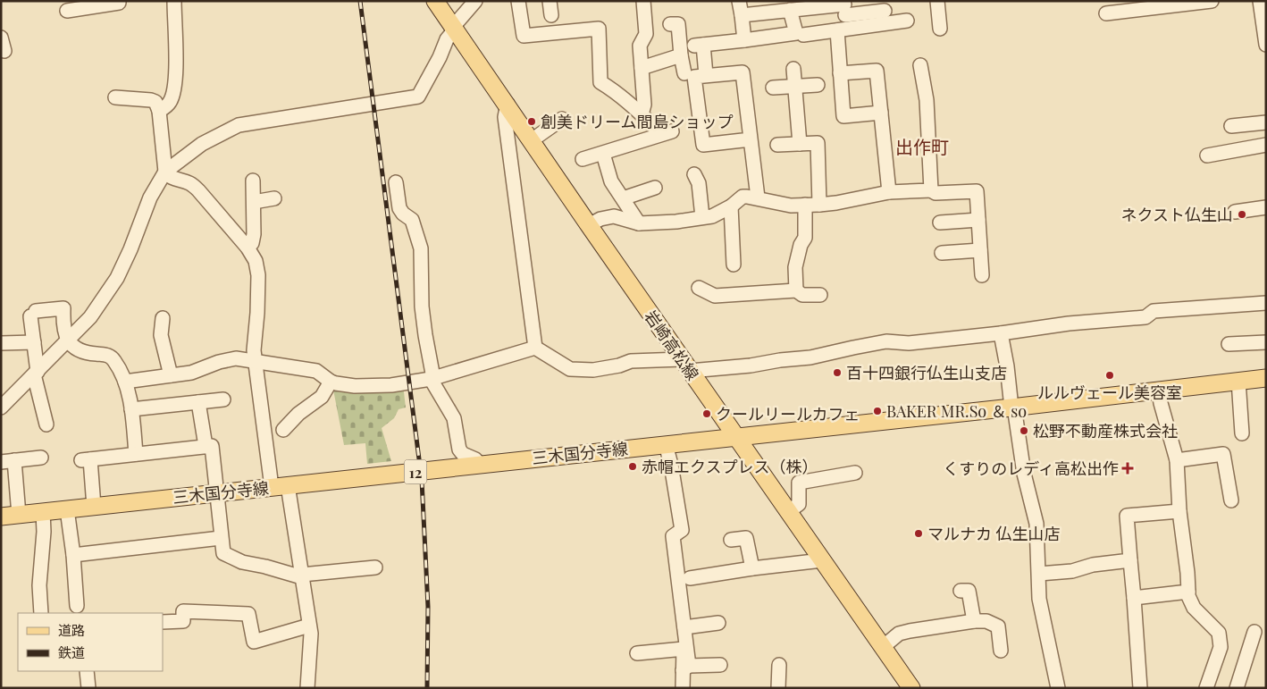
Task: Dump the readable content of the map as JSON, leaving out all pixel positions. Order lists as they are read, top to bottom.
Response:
{
  "streets": {
    "main road": ["岩崎高松線", "三木国分寺線", "12"]
  },
  "crossings": [
    ["岩崎高松線", "三木国分寺線"]
  ],
  "districts": ["出作町"],
  "places": {
    "other": [
      "創美ドリーム間島ショップ",
      "ネクスト仏生山",
      "百十四銀行仏生山支店",
      "ルルヴェール美容室",
      "BAKER MR.So ＆ so",
      "クールリールカフェ",
      "松野不動産株式会社",
      "赤帽エクスプレス（株）",
      "マルナカ 仏生山店"
    ],
    "health": ["くすりのレディ高松出作"]
  },
  "legend": ["道路", "鉄道"]
}
